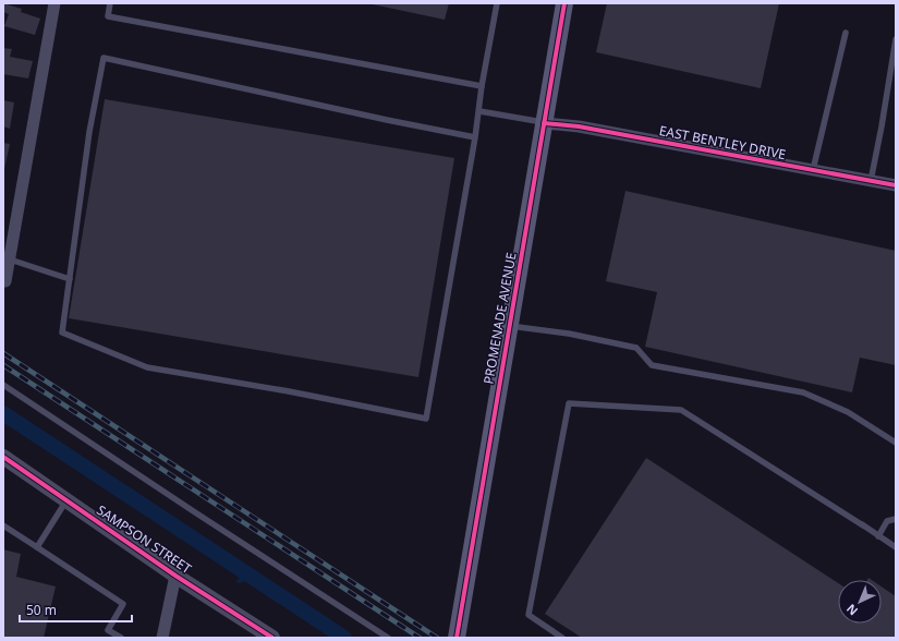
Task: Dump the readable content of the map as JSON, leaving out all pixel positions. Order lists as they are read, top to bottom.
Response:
{
  "streets": {
    "main road": ["PROMENADE AVENUE"],
    "street": ["EAST BENTLEY DRIVE", "SAMPSON STREET"]
  },
  "crossings": [
    ["EAST BENTLEY DRIVE", "PROMENADE AVENUE"]
  ],
  "scale_bar": "50 m",
  "north": "bottom left"
}
